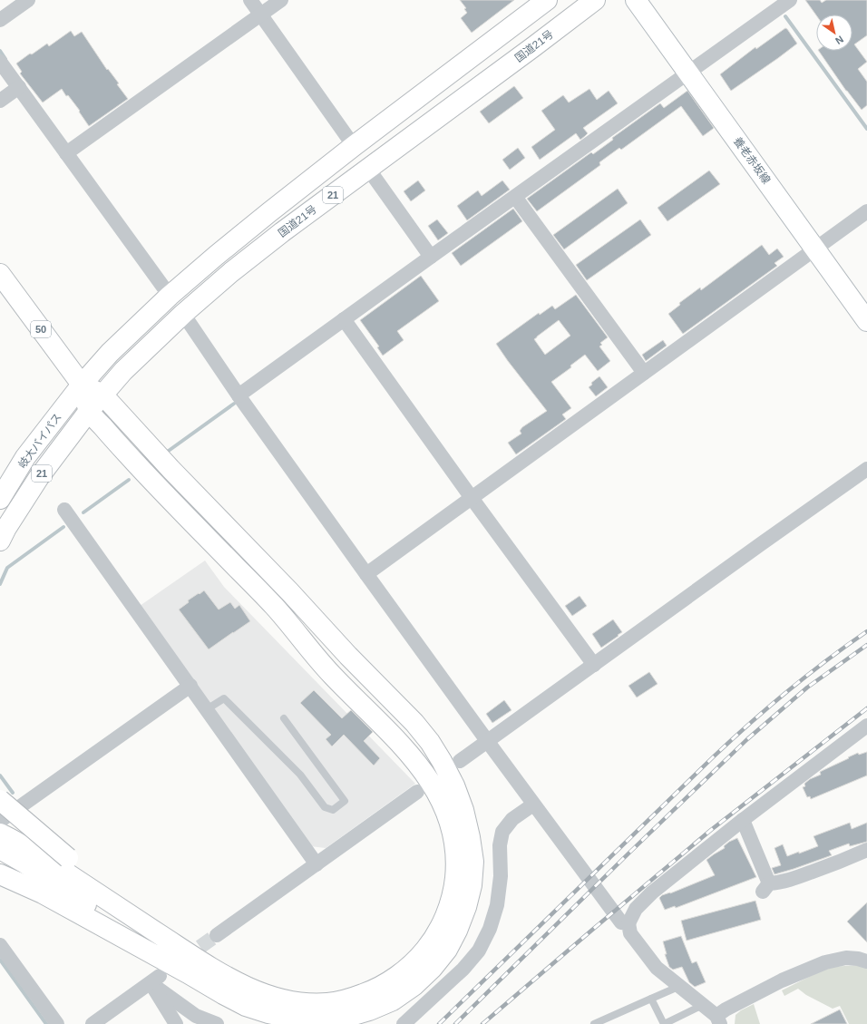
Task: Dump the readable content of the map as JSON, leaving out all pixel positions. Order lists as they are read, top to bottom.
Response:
{
  "streets": {
    "main road": [
      "国道21号",
      "養老赤坂線",
      "21",
      "50",
      "岐大バイパス"
    ]
  },
  "crossings": [
    ["国道21号", "岐大バイパス"],
    ["21", "50"],
    ["21", "岐大バイパス"],
    ["50", "岐大バイパス"]
  ],
  "north": "bottom right"
}
